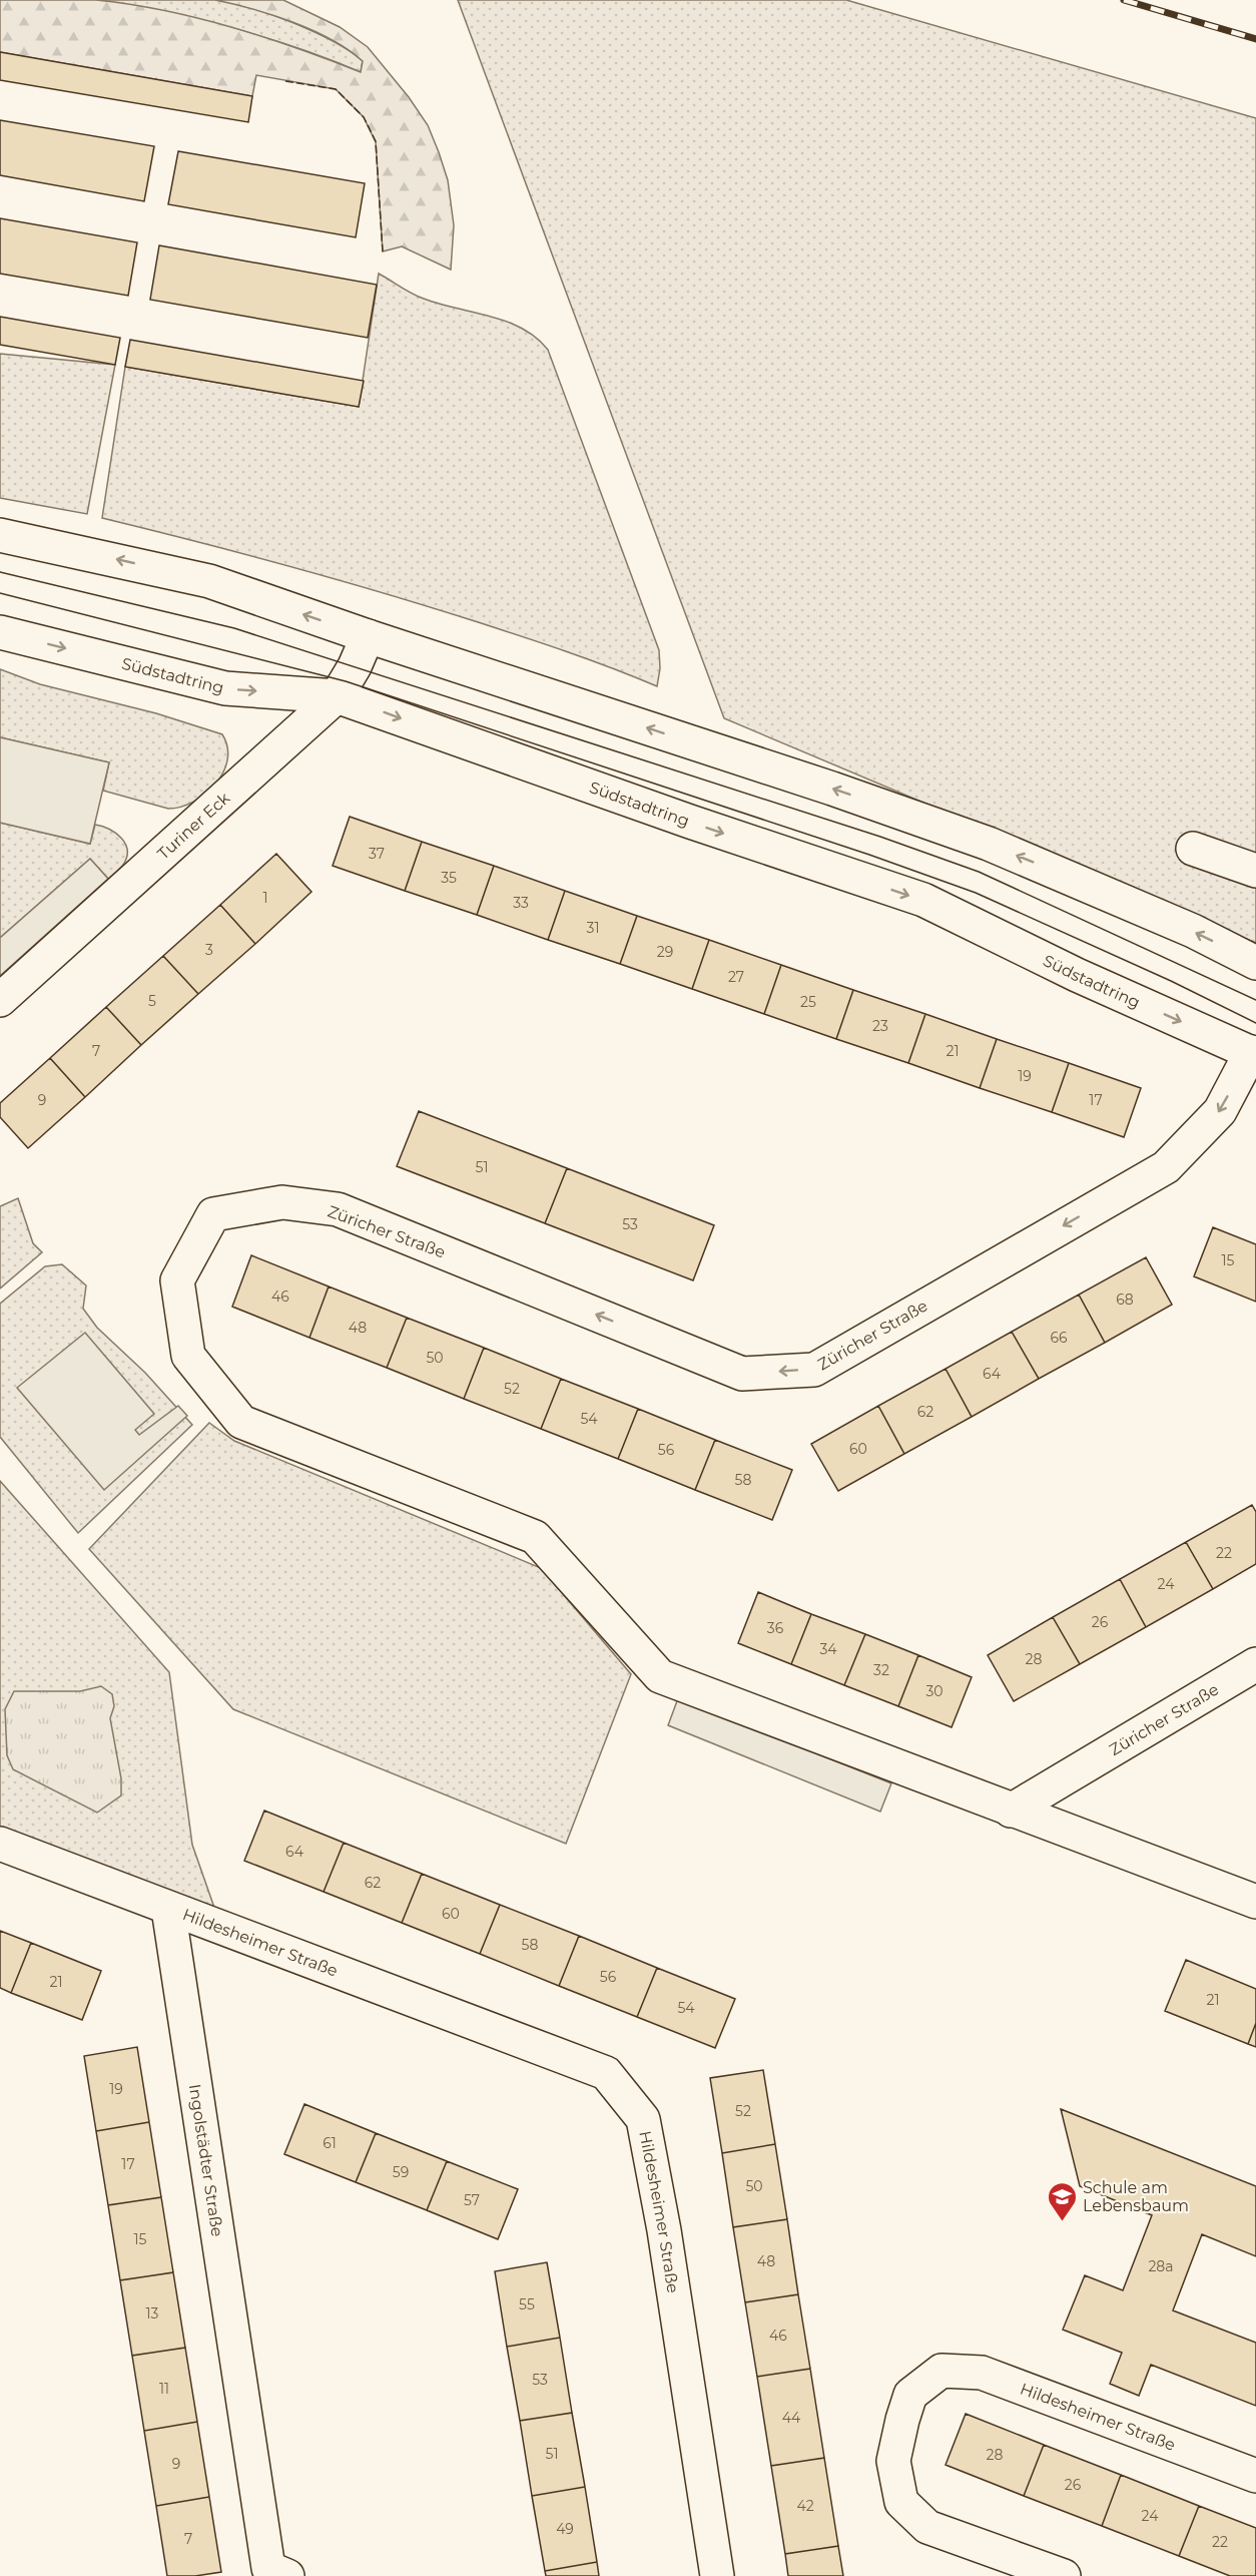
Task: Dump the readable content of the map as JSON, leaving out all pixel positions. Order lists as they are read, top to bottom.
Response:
{
  "streets": {
    "street": [
      "Südstadtring",
      "Turiner Eck",
      "Züricher Straße",
      "Hildesheimer Straße",
      "Ingolstädter Straße"
    ]
  },
  "crossings": [
    ["Südstadtring", "Turiner Eck"],
    ["Südstadtring", "Züricher Straße"],
    ["Hildesheimer Straße", "Ingolstädter Straße"]
  ],
  "places": {
    "school or university": ["Schule am Lebensbaum"]
  },
  "house_numbers": [
    "37",
    "35",
    "1",
    "33",
    "31",
    "3",
    "29",
    "27",
    "5",
    "25",
    "23",
    "7",
    "21",
    "19",
    "9",
    "17",
    "51",
    "53",
    "15",
    "46",
    "68",
    "48",
    "66",
    "50",
    "64",
    "52",
    "62",
    "54",
    "60",
    "56",
    "58",
    "22",
    "24",
    "26",
    "36",
    "34",
    "28",
    "32",
    "30",
    "64",
    "62",
    "60",
    "58",
    "56",
    "21",
    "21",
    "54",
    "19",
    "52",
    "61",
    "17",
    "59",
    "50",
    "57",
    "15",
    "48",
    "28a",
    "55",
    "13",
    "46",
    "53",
    "11",
    "44",
    "51",
    "28",
    "9",
    "26",
    "42",
    "24",
    "49",
    "7",
    "22"
  ]
}
